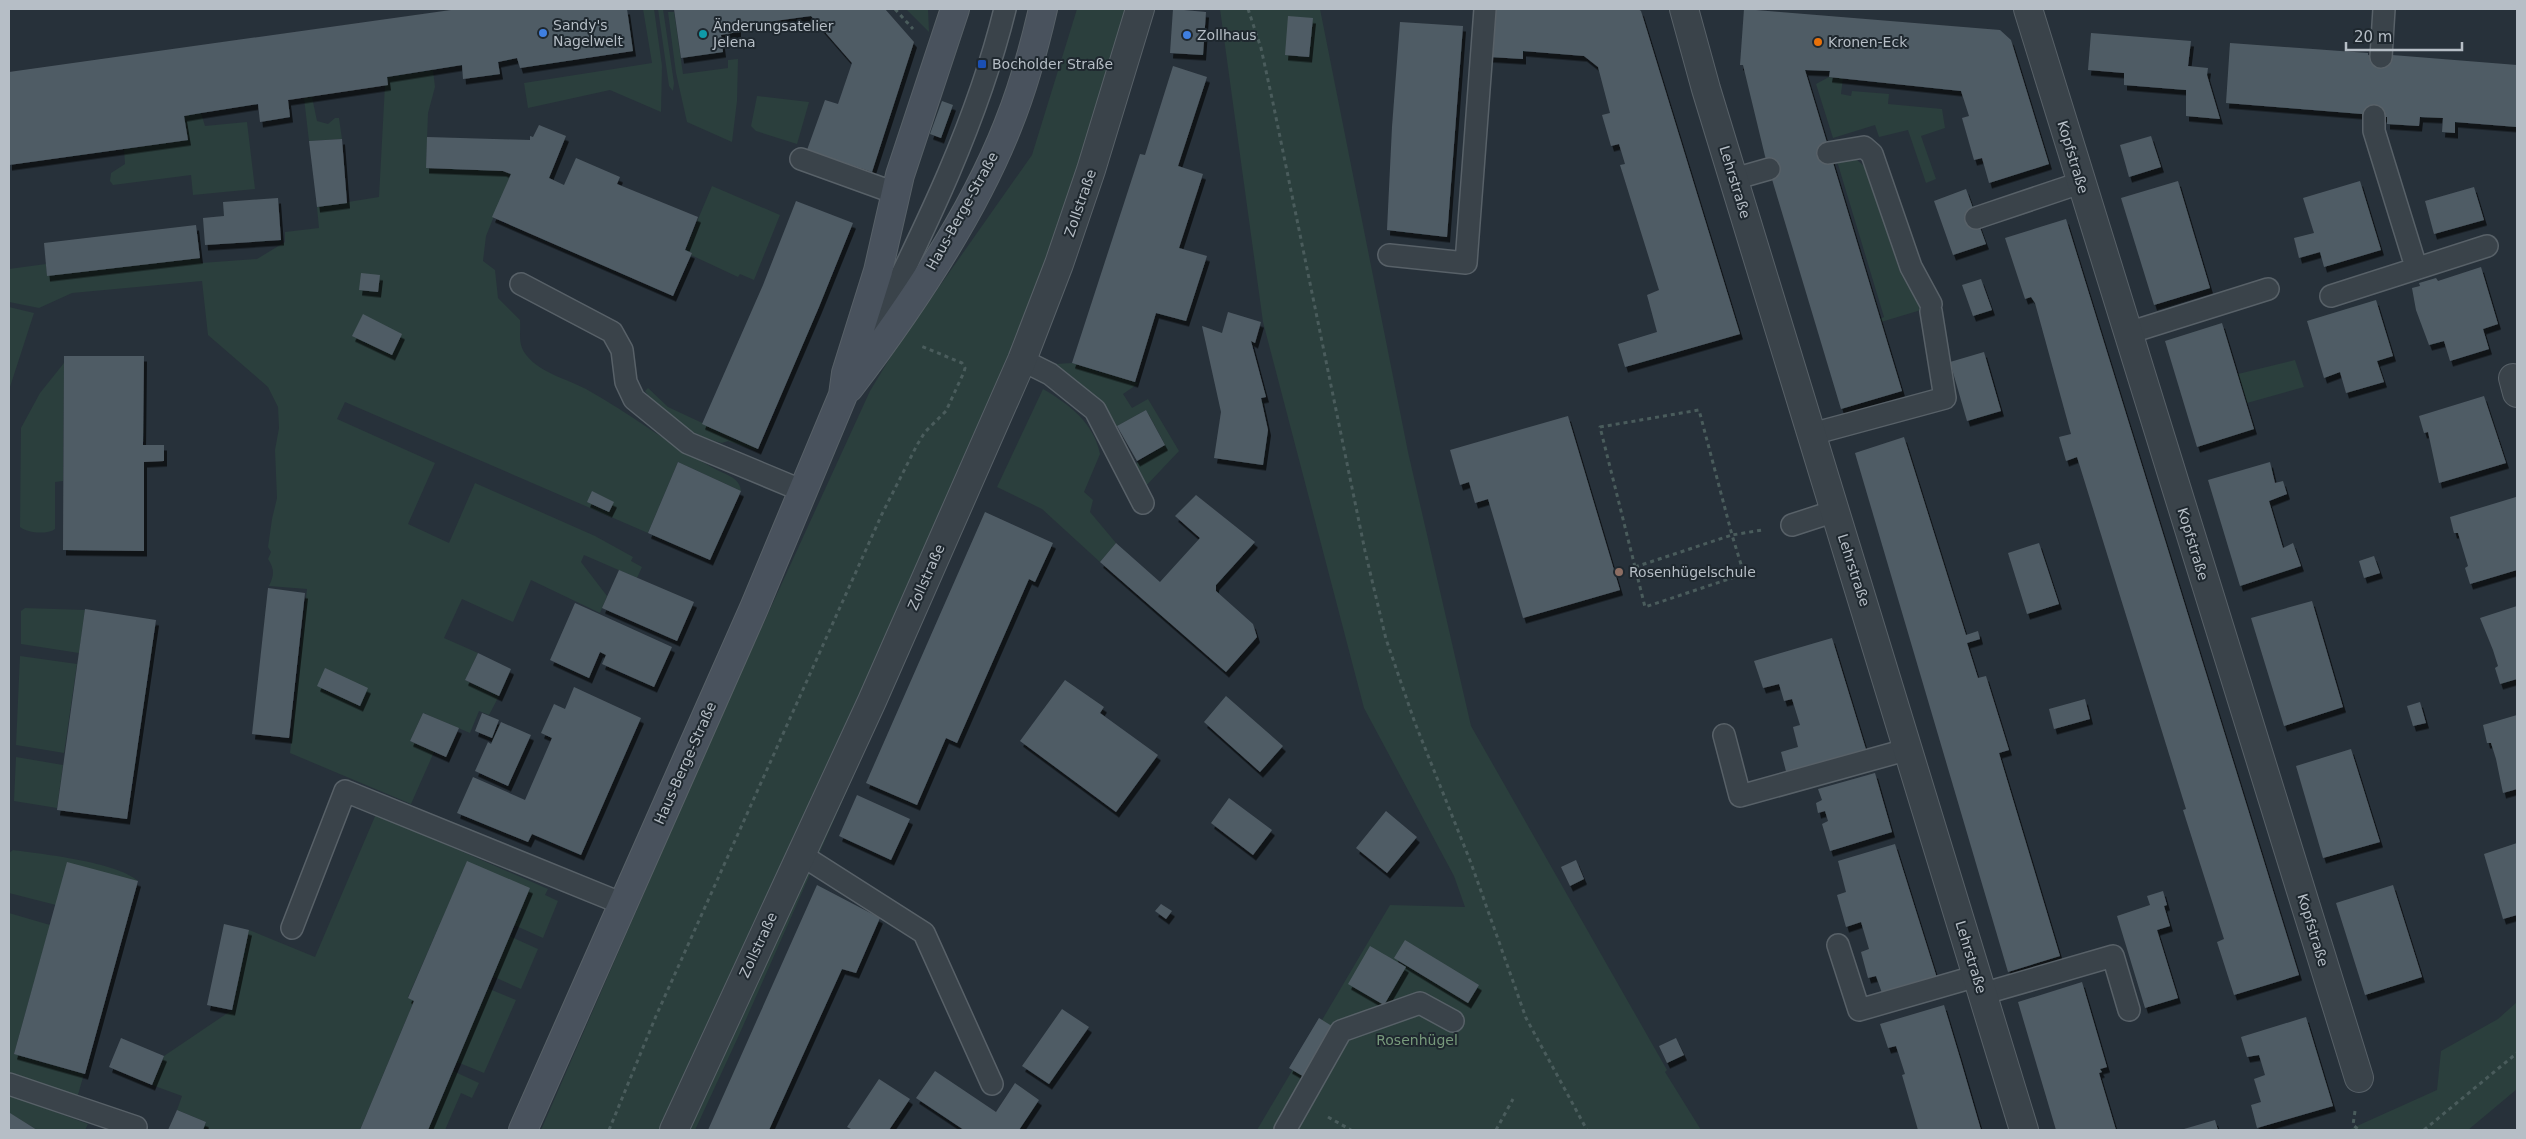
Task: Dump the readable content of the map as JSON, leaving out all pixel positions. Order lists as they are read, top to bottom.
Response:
{
  "streets": {
    "main road": ["Haus-Berge-Straße"],
    "street": ["Kopfstraße", "Lehrstraße", "Zollstraße"]
  },
  "parks": ["Rosenhügel"],
  "places": {
    "other": [
      "Sandy's Nagelwelt",
      "Änderungsatelier Jelena",
      "Zollhaus",
      "Kronen-Eck",
      "Rosenhügelschule"
    ],
    "transit": ["Bocholder Straße"]
  },
  "scale_bar": "20 m"
}
